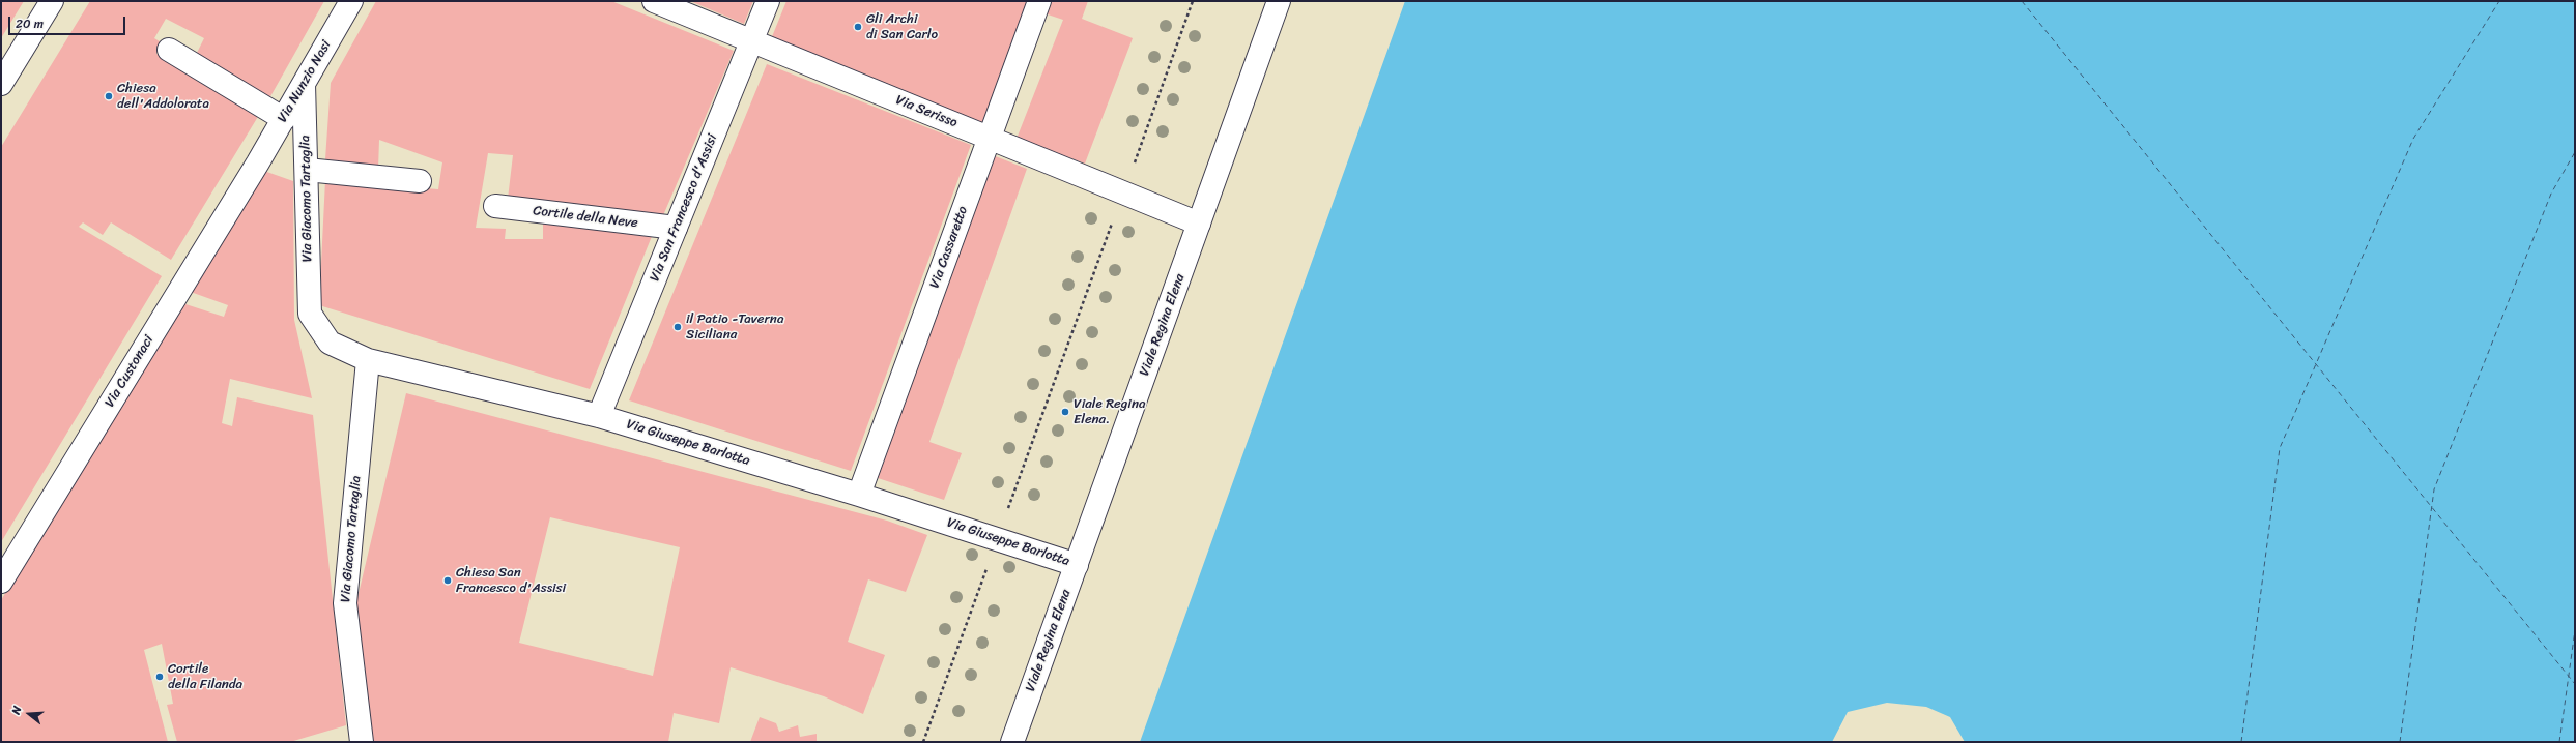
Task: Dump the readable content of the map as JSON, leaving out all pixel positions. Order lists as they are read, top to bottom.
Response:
{
  "streets": {
    "street": [
      "Via Nunzio Nasi",
      "Via Serisso",
      "Via Giacomo Tartaglia",
      "Via San Francesco d'Assisi",
      "Cortile della Neve",
      "Via Cassaretto",
      "Viale Regina Elena",
      "Via Custonaci",
      "Via Giuseppe Barlotta"
    ]
  },
  "crossings": [
    ["Via Nunzio Nasi", "Via Giacomo Tartaglia"],
    ["Via Nunzio Nasi", "Via Custonaci"],
    ["Via Serisso", "Via San Francesco d'Assisi"],
    ["Via Serisso", "Via Cassaretto"],
    ["Via Serisso", "Viale Regina Elena"],
    ["Via Giacomo Tartaglia", "Via Giuseppe Barlotta"],
    ["Via San Francesco d'Assisi", "Cortile della Neve"],
    ["Via San Francesco d'Assisi", "Via Giuseppe Barlotta"],
    ["Via Cassaretto", "Via Giuseppe Barlotta"],
    ["Viale Regina Elena", "Via Giuseppe Barlotta"]
  ],
  "places": [
    "Gli Archi di San Carlo",
    "Chiesa dell'Addolorata",
    "il Patio -Taverna Siciliana",
    "Viale Regina Elena.",
    "Chiesa San Francesco d'Assisi",
    "Cortile della Filanda"
  ],
  "scale_bar": "20 m",
  "north": "left"
}
